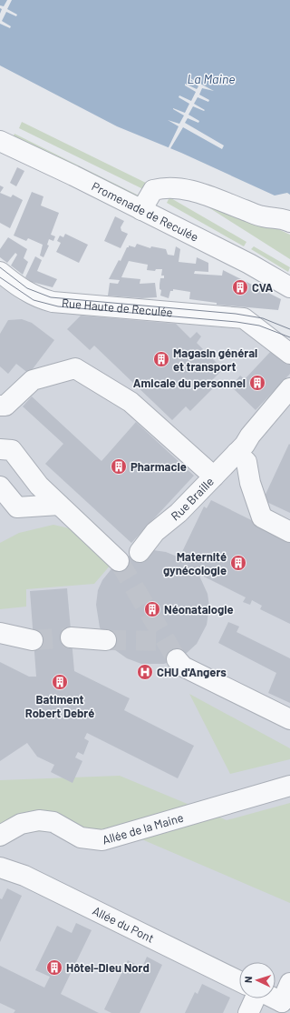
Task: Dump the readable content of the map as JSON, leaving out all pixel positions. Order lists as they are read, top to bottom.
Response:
{
  "streets": {
    "street": [
      "Promenade de Reculée",
      "Rue Haute de Reculée",
      "Rue Braille",
      "Allée de la Maine",
      "Allée du Pont"
    ]
  },
  "water": ["La Maine"],
  "places": {
    "building": [
      "CVA",
      "Magasin général et transport",
      "Amicale du personnel",
      "Pharmacie",
      "Maternité gynécologie",
      "Néonatalogie",
      "Batiment Robert Debré",
      "Hôtel-Dieu Nord"
    ],
    "hospital": ["CHU d'Angers"]
  },
  "north": "left"
}
